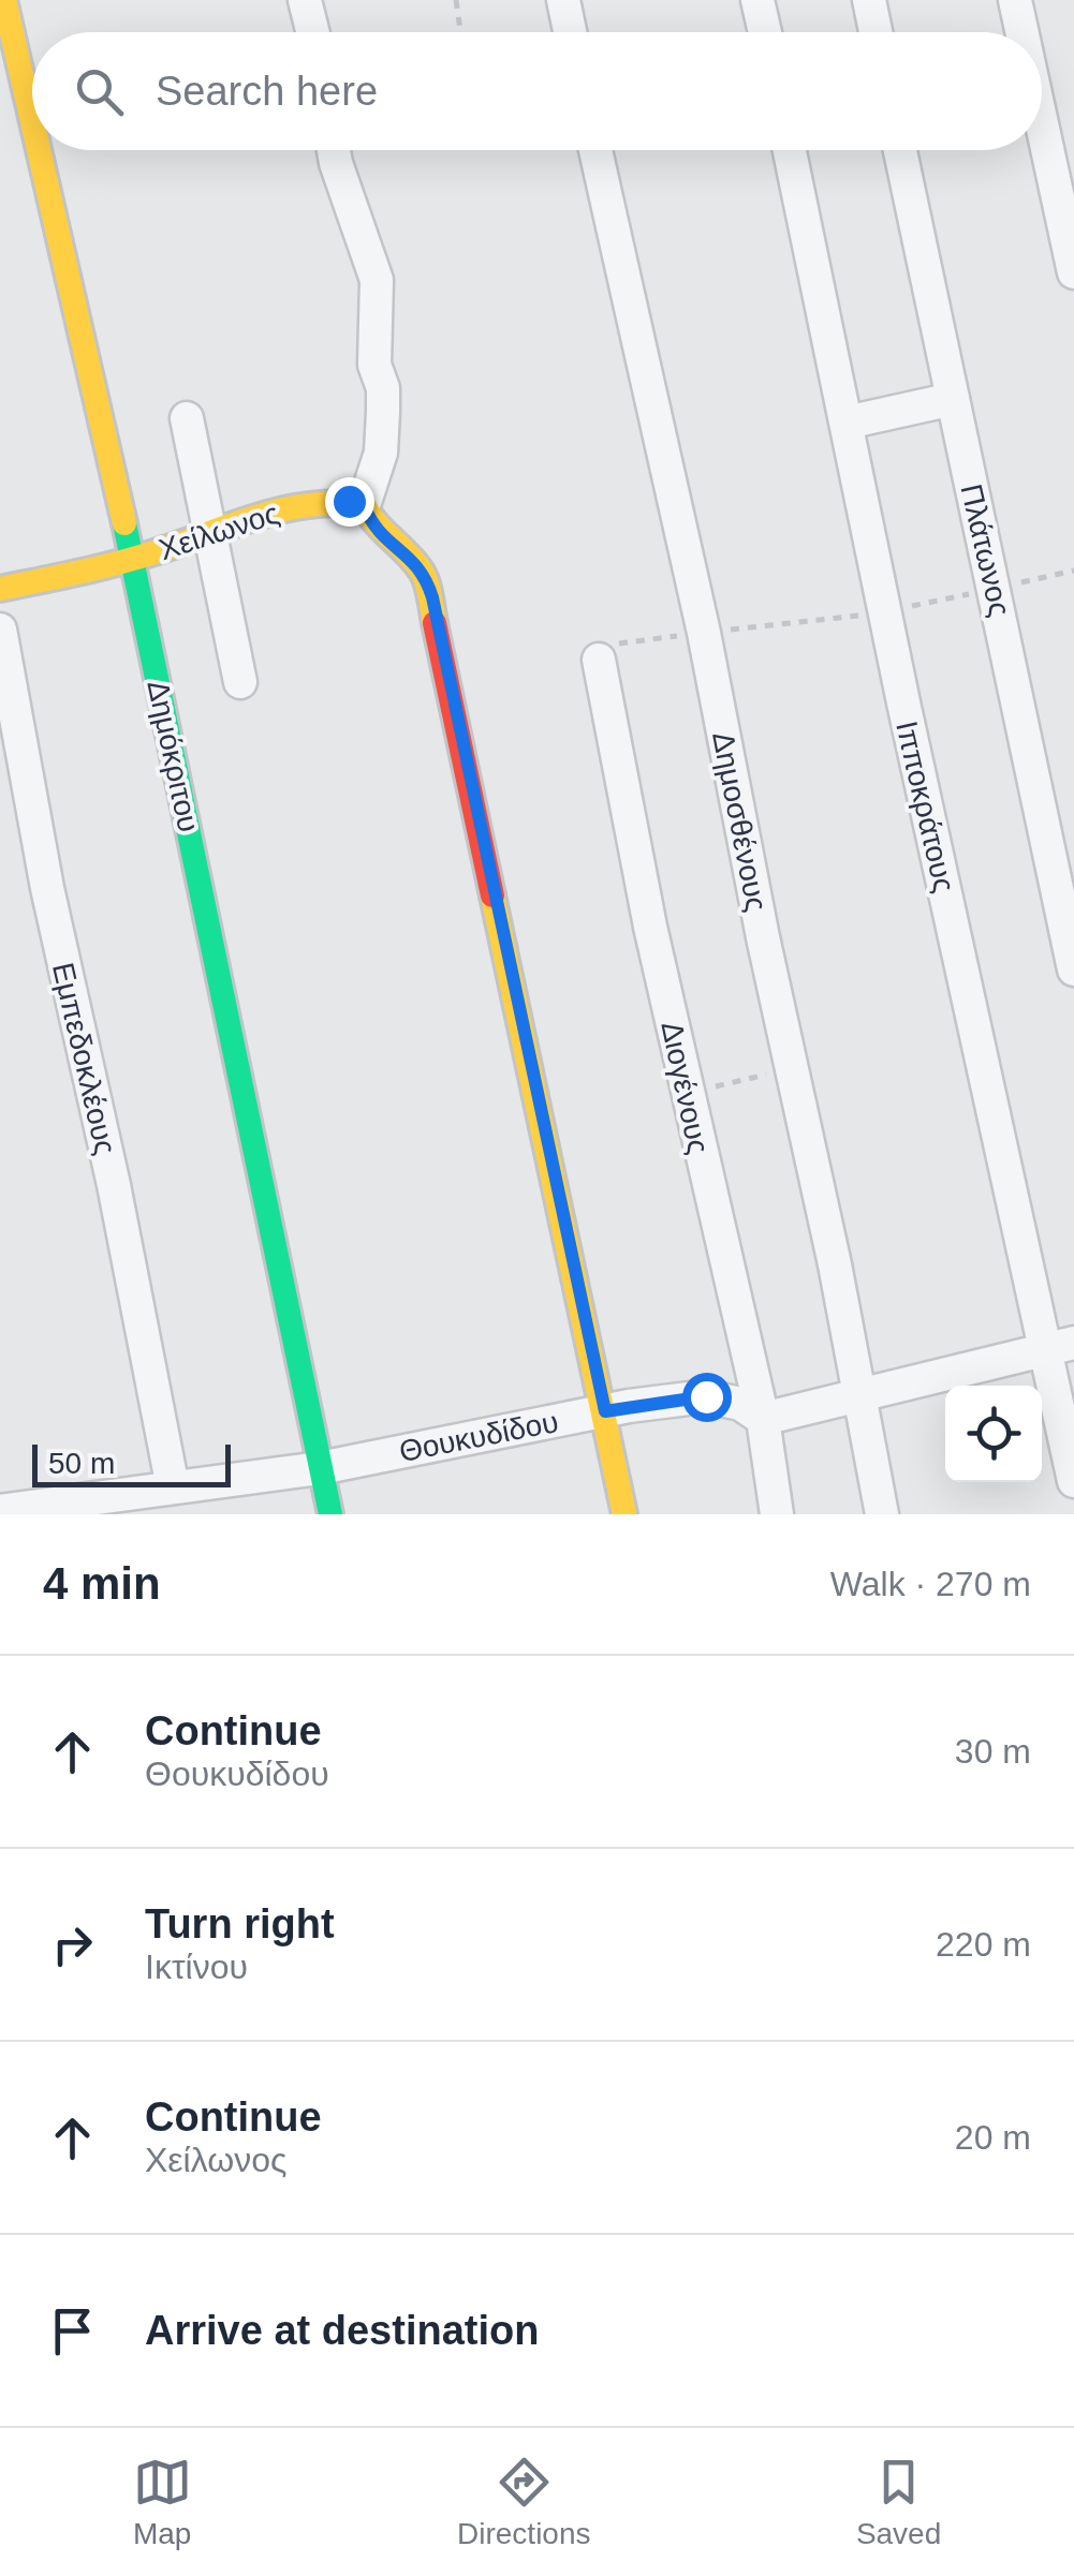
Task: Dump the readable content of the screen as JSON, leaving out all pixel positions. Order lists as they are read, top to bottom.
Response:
{
  "streets": {
    "street": [
      "Χείλωνος",
      "Πλάτωνος",
      "Δημόκριτου",
      "Ιπποκράτους",
      "Δημοσθένους",
      "Εμπεδοκλέους",
      "Διογένους",
      "Θουκυδίδου"
    ]
  },
  "crossings": [
    ["Χείλωνος", "Δημόκριτου"],
    ["Δημόκριτου", "Θουκυδίδου"],
    ["Εμπεδοκλέους", "Θουκυδίδου"],
    ["Διογένους", "Θουκυδίδου"]
  ],
  "scale_bar": "50 m",
  "page": {
    "search": "Search here",
    "scale": "50 m",
    "heading": ["4 min", "Walk · 270 m"],
    "list": [
      ["Continue", "Θουκυδίδου", "30 m"],
      ["Turn right", "Ικτίνου", "220 m"],
      ["Continue", "Χείλωνος", "20 m"],
      "Arrive at destination"
    ],
    "nav": ["Map", "Directions", "Saved"]
  }
}
